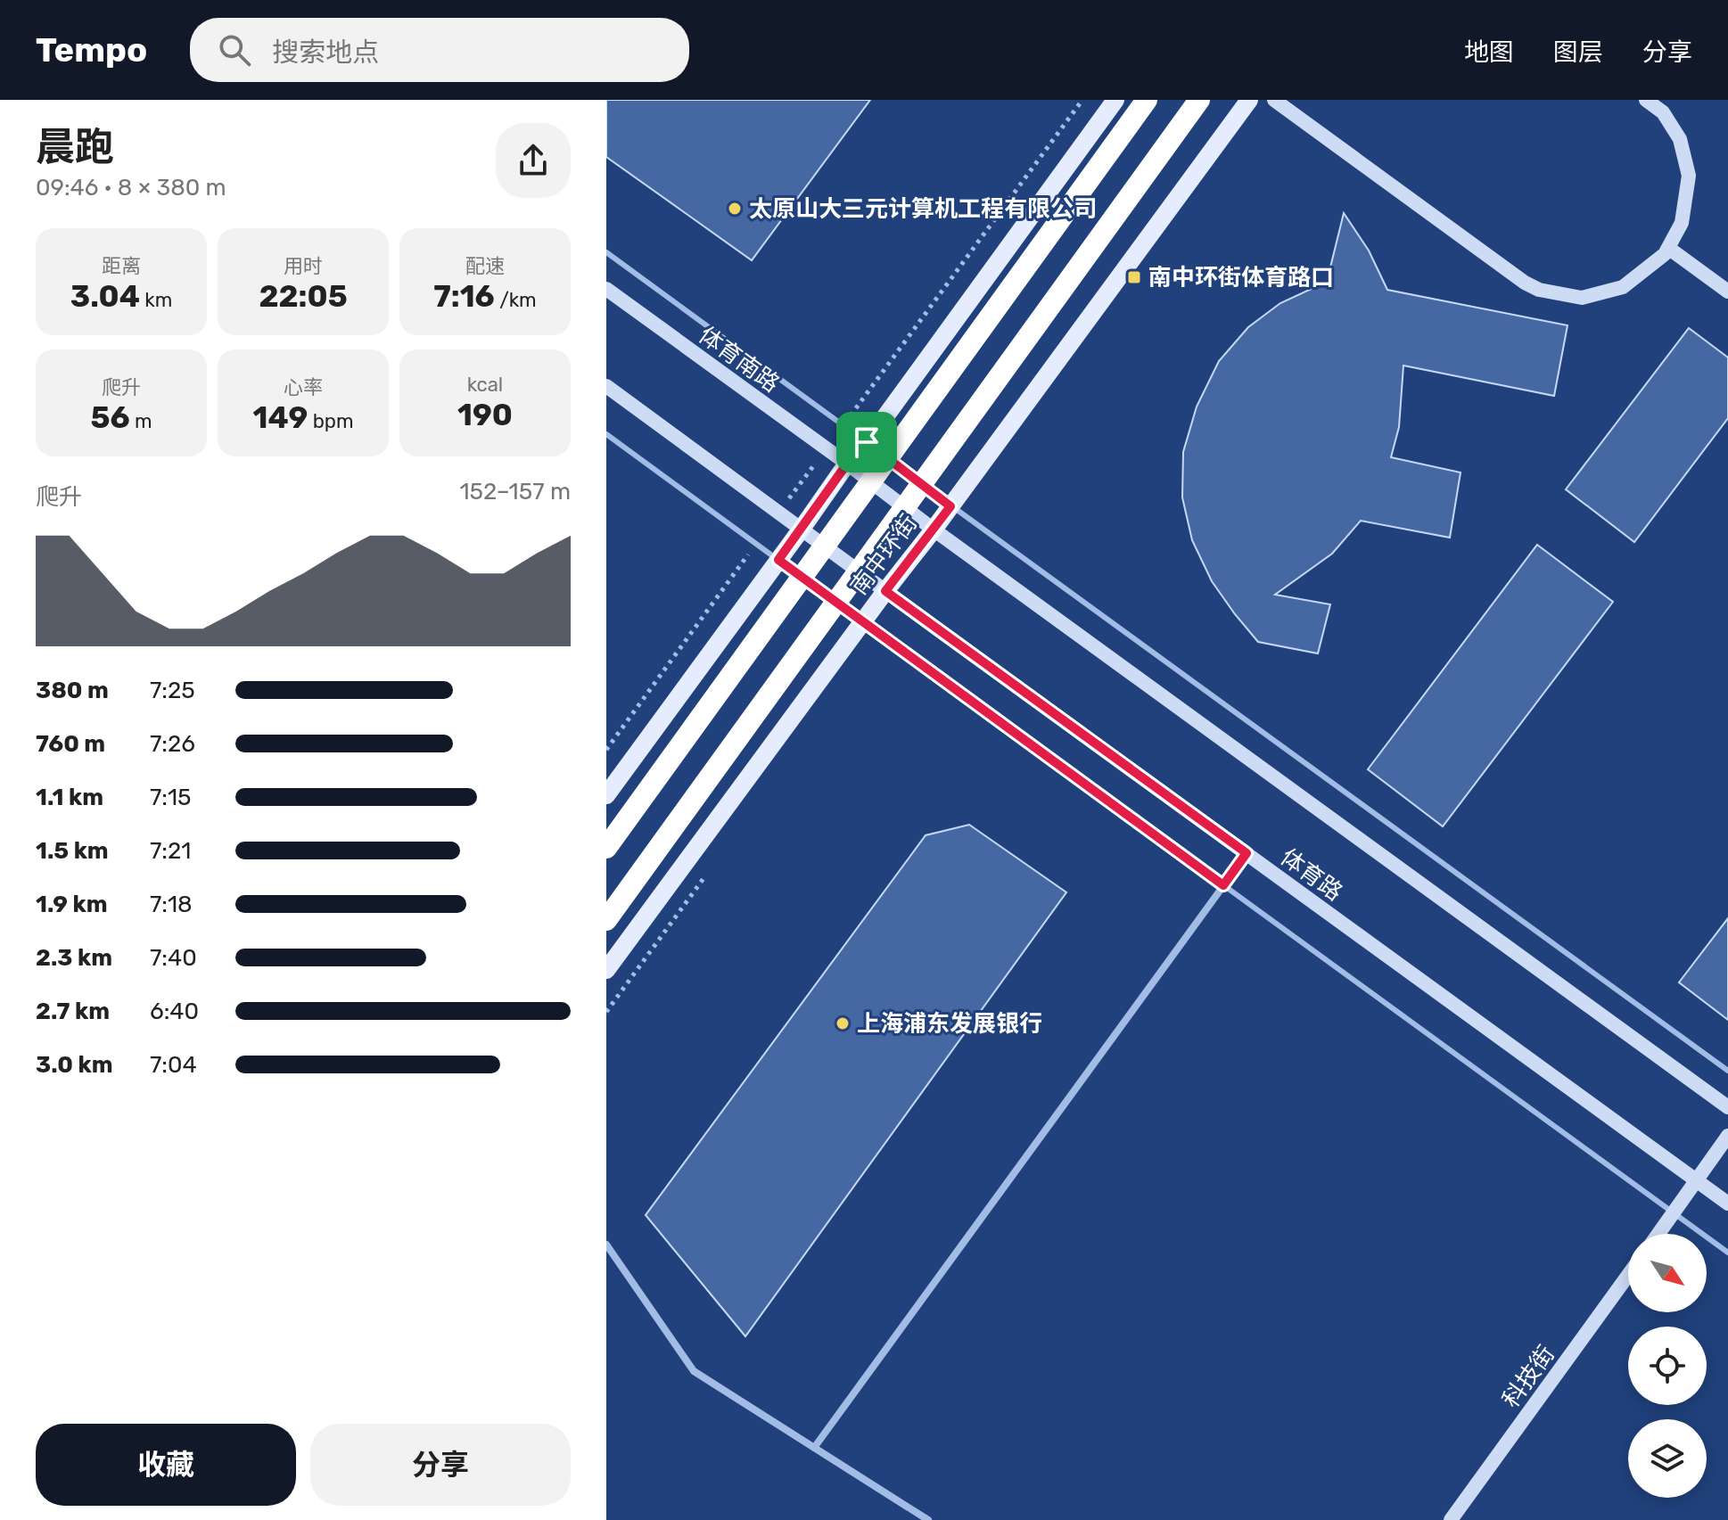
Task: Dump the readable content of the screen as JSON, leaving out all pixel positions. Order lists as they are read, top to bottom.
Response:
{
  "streets": {
    "highway": ["南中环街"],
    "main road": ["体育南路", "体育路", "科技街"]
  },
  "crossings": [
    ["南中环街", "体育路"]
  ],
  "places": {
    "other": ["太原山大三元计算机工程有限公司", "上海浦东发展银行"],
    "transit": ["南中环街体育路口"]
  },
  "north": "bottom right",
  "page": {
    "header": "Tempo",
    "search": "搜索地点",
    "nav": ["地图", "图层", "分享"],
    "heading": ["晨跑", "09:46 · 8 × 380 m"],
    "stats": [
      ["距离", "3.04 km"],
      ["用时", "22:05"],
      ["配速", "7:16 /km"],
      ["爬升", "56 m"],
      ["心率", "149 bpm"],
      ["kcal", "190"]
    ],
    "chart": ["爬升", "152–157 m"],
    "list": [
      {
        "name": "380 m",
        "note": "7:25"
      },
      {
        "name": "760 m",
        "note": "7:26"
      },
      {
        "name": "1.1 km",
        "note": "7:15"
      },
      {
        "name": "1.5 km",
        "note": "7:21"
      },
      {
        "name": "1.9 km",
        "note": "7:18"
      },
      {
        "name": "2.3 km",
        "note": "7:40"
      },
      {
        "name": "2.7 km",
        "note": "6:40"
      },
      {
        "name": "3.0 km",
        "note": "7:04"
      }
    ],
    "buttons": ["收藏", "分享"]
  }
}
